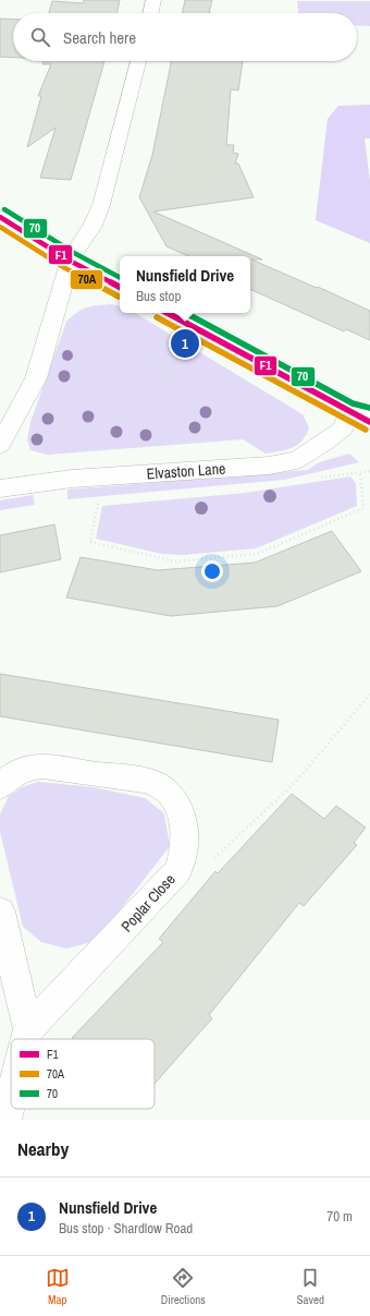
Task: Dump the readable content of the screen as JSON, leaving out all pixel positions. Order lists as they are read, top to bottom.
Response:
{
  "streets": {
    "street": ["Elvaston Lane", "Poplar Close"]
  },
  "lines": ["transit line 70", "transit line F1", "transit line 70A"],
  "legend": ["F1", "70A", "70"],
  "page": {
    "search": "Search here",
    "popup": ["Nunsfield Drive", "Bus stop"],
    "pins": "1",
    "heading": "Nearby",
    "list": [
      {
        "mark": "1",
        "name": "Nunsfield Drive",
        "note": "Bus stop · Shardlow Road",
        "value": "70 m"
      }
    ],
    "nav": ["Map", "Directions", "Saved"]
  }
}
